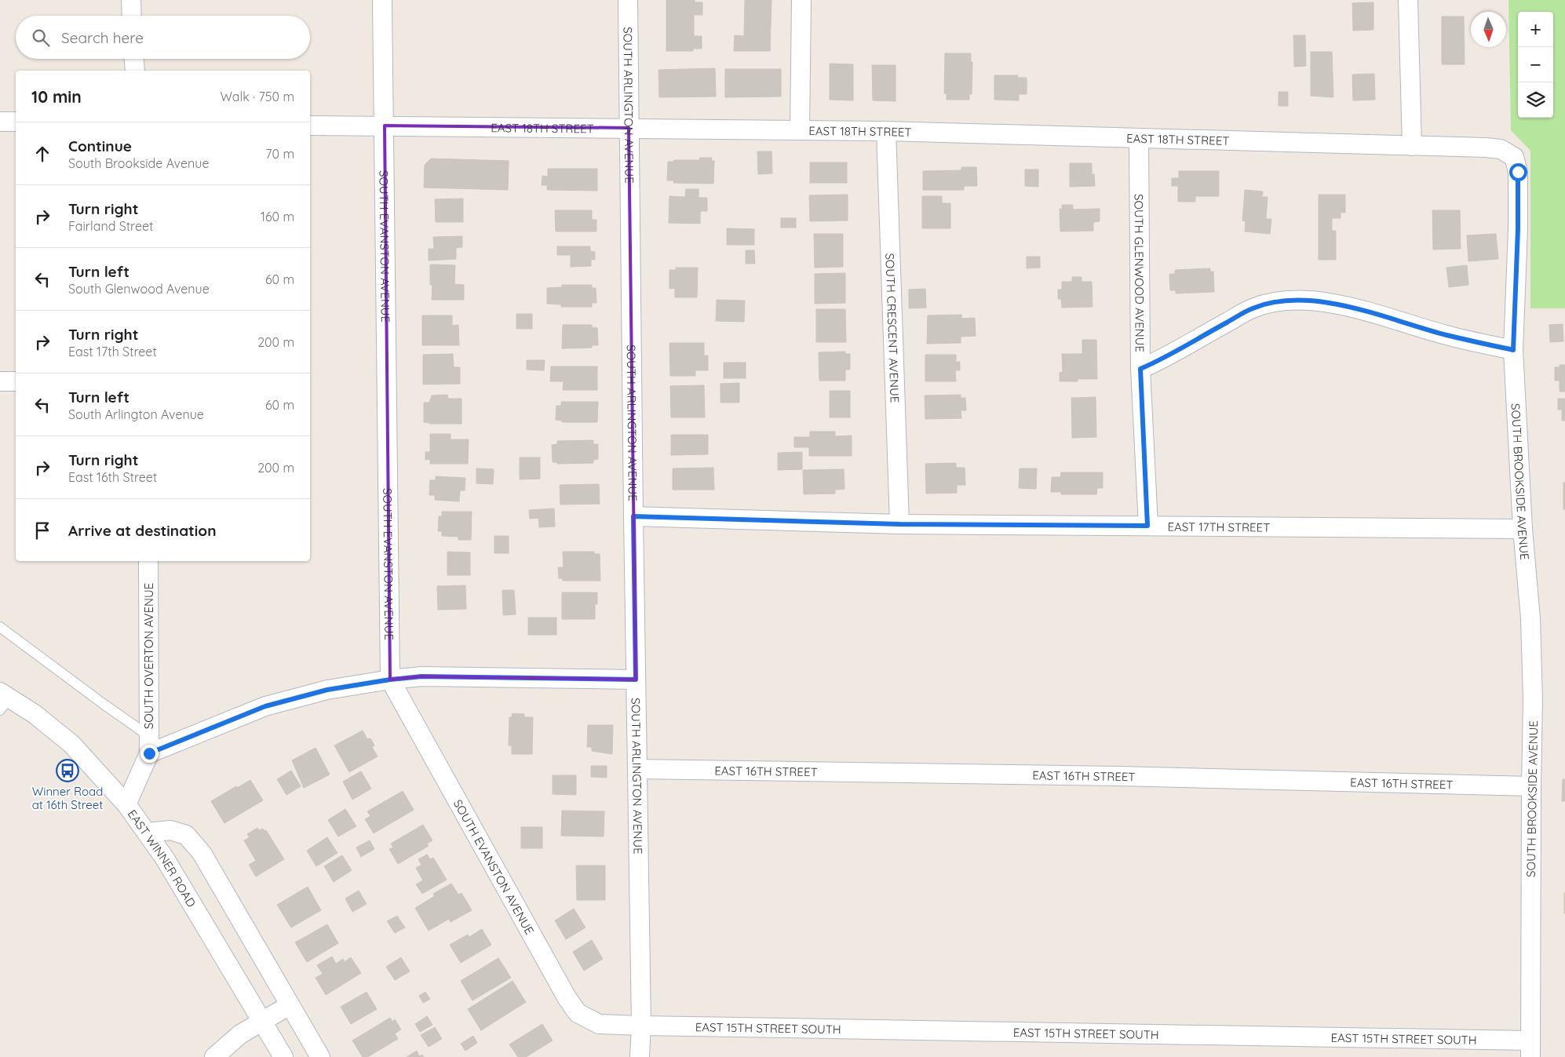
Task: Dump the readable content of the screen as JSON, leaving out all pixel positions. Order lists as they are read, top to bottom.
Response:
{
  "streets": {
    "street": [
      "SOUTH ARLINGTON AVENUE",
      "EAST 18TH STREET",
      "SOUTH EVANSTON AVENUE",
      "SOUTH GLENWOOD AVENUE",
      "SOUTH CRESCENT AVENUE",
      "SOUTH BROOKSIDE AVENUE",
      "EAST 17TH STREET",
      "SOUTH OVERTON AVENUE",
      "EAST 16TH STREET",
      "EAST WINNER ROAD",
      "EAST 15TH STREET SOUTH"
    ]
  },
  "crossings": [
    ["SOUTH ARLINGTON AVENUE", "EAST 18TH STREET"],
    ["SOUTH ARLINGTON AVENUE", "SOUTH EVANSTON AVENUE"],
    ["SOUTH ARLINGTON AVENUE", "EAST 17TH STREET"],
    ["SOUTH ARLINGTON AVENUE", "EAST 16TH STREET"],
    ["SOUTH ARLINGTON AVENUE", "EAST 15TH STREET SOUTH"],
    ["EAST 18TH STREET", "SOUTH EVANSTON AVENUE"],
    ["EAST 18TH STREET", "SOUTH GLENWOOD AVENUE"],
    ["EAST 18TH STREET", "SOUTH CRESCENT AVENUE"],
    ["EAST 18TH STREET", "SOUTH BROOKSIDE AVENUE"],
    ["SOUTH EVANSTON AVENUE", "EAST 15TH STREET SOUTH"],
    ["SOUTH GLENWOOD AVENUE", "EAST 17TH STREET"],
    ["SOUTH CRESCENT AVENUE", "EAST 17TH STREET"],
    ["SOUTH BROOKSIDE AVENUE", "EAST 17TH STREET"],
    ["SOUTH BROOKSIDE AVENUE", "EAST 16TH STREET"],
    ["SOUTH BROOKSIDE AVENUE", "EAST 15TH STREET SOUTH"]
  ],
  "places": {
    "bus stop": ["Winner Road at 16th Street"]
  },
  "north": "bottom",
  "page": {
    "map_buttons": ["+", "−"],
    "search": "Search here",
    "heading": ["10 min", "Walk · 750 m"],
    "list": [
      ["Continue", "South Brookside Avenue", "70 m"],
      ["Turn right", "Fairland Street", "160 m"],
      ["Turn left", "South Glenwood Avenue", "60 m"],
      ["Turn right", "East 17th Street", "200 m"],
      ["Turn left", "South Arlington Avenue", "60 m"],
      ["Turn right", "East 16th Street", "200 m"],
      "Arrive at destination"
    ]
  }
}
